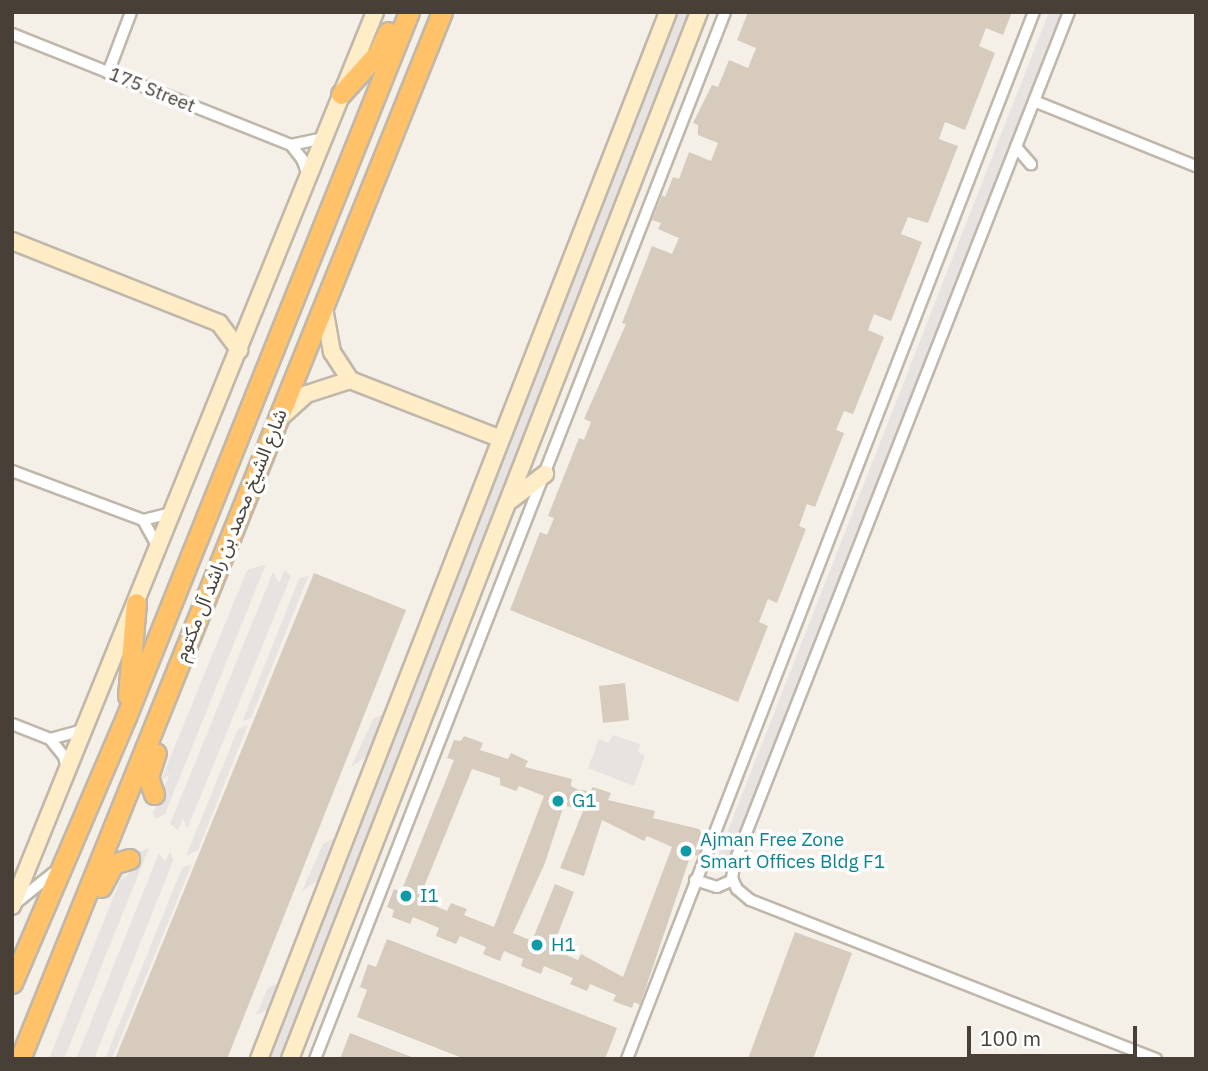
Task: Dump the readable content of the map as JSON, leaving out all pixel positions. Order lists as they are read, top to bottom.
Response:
{
  "streets": {
    "highway": ["شارع الشيخ محمد بن راشد آل مكتوم"],
    "street": ["175 Street"]
  },
  "places": [
    "G1",
    "Ajman Free Zone Smart Offices Bldg F1",
    "I1",
    "H1"
  ],
  "scale_bar": "100 m"
}
